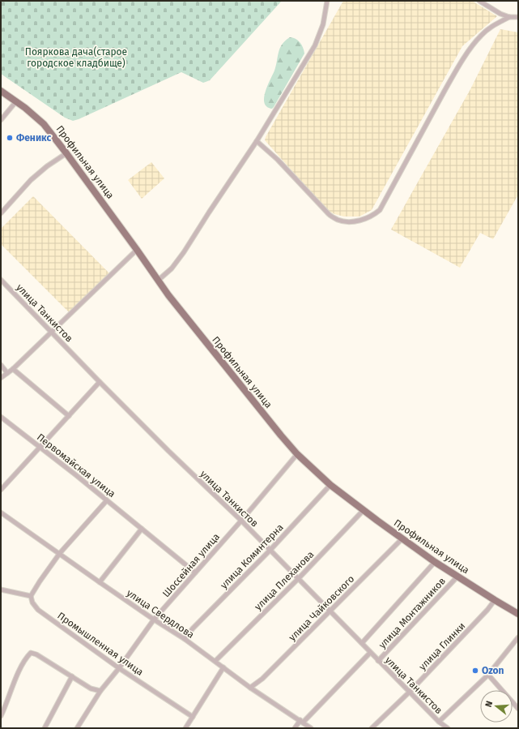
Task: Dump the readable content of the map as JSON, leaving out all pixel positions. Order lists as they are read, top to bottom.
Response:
{
  "streets": {
    "main road": ["Профильная улица"],
    "street": [
      "улица Танкистов",
      "Первомайская улица",
      "улица Коминтерна",
      "Шоссейная улица",
      "улица Плеханова",
      "улица Чайковского",
      "улица Монтажников",
      "улица Свердлова",
      "Промышленная улица",
      "улица Глинки"
    ]
  },
  "crossings": [
    ["Профильная улица", "улица Коминтерна"],
    ["Профильная улица", "Шоссейная улица"],
    ["Профильная улица", "улица Плеханова"],
    ["Профильная улица", "улица Чайковского"],
    ["Профильная улица", "улица Монтажников"],
    ["Профильная улица", "улица Глинки"],
    ["улица Танкистов", "улица Коминтерна"],
    ["улица Танкистов", "Шоссейная улица"],
    ["улица Танкистов", "улица Плеханова"],
    ["улица Танкистов", "улица Чайковского"],
    ["улица Танкистов", "улица Монтажников"],
    ["улица Танкистов", "улица Глинки"],
    ["Первомайская улица", "Шоссейная улица"],
    ["улица Коминтерна", "улица Свердлова"],
    ["Шоссейная улица", "улица Свердлова"],
    ["Шоссейная улица", "Промышленная улица"],
    ["улица Плеханова", "улица Свердлова"],
    ["улица Чайковского", "улица Свердлова"],
    ["улица Монтажников", "улица Свердлова"]
  ],
  "parks": ["Пояркова дача(старое городское кладбище)"],
  "places": ["Феникс", "Ozon"],
  "north": "left"
}
